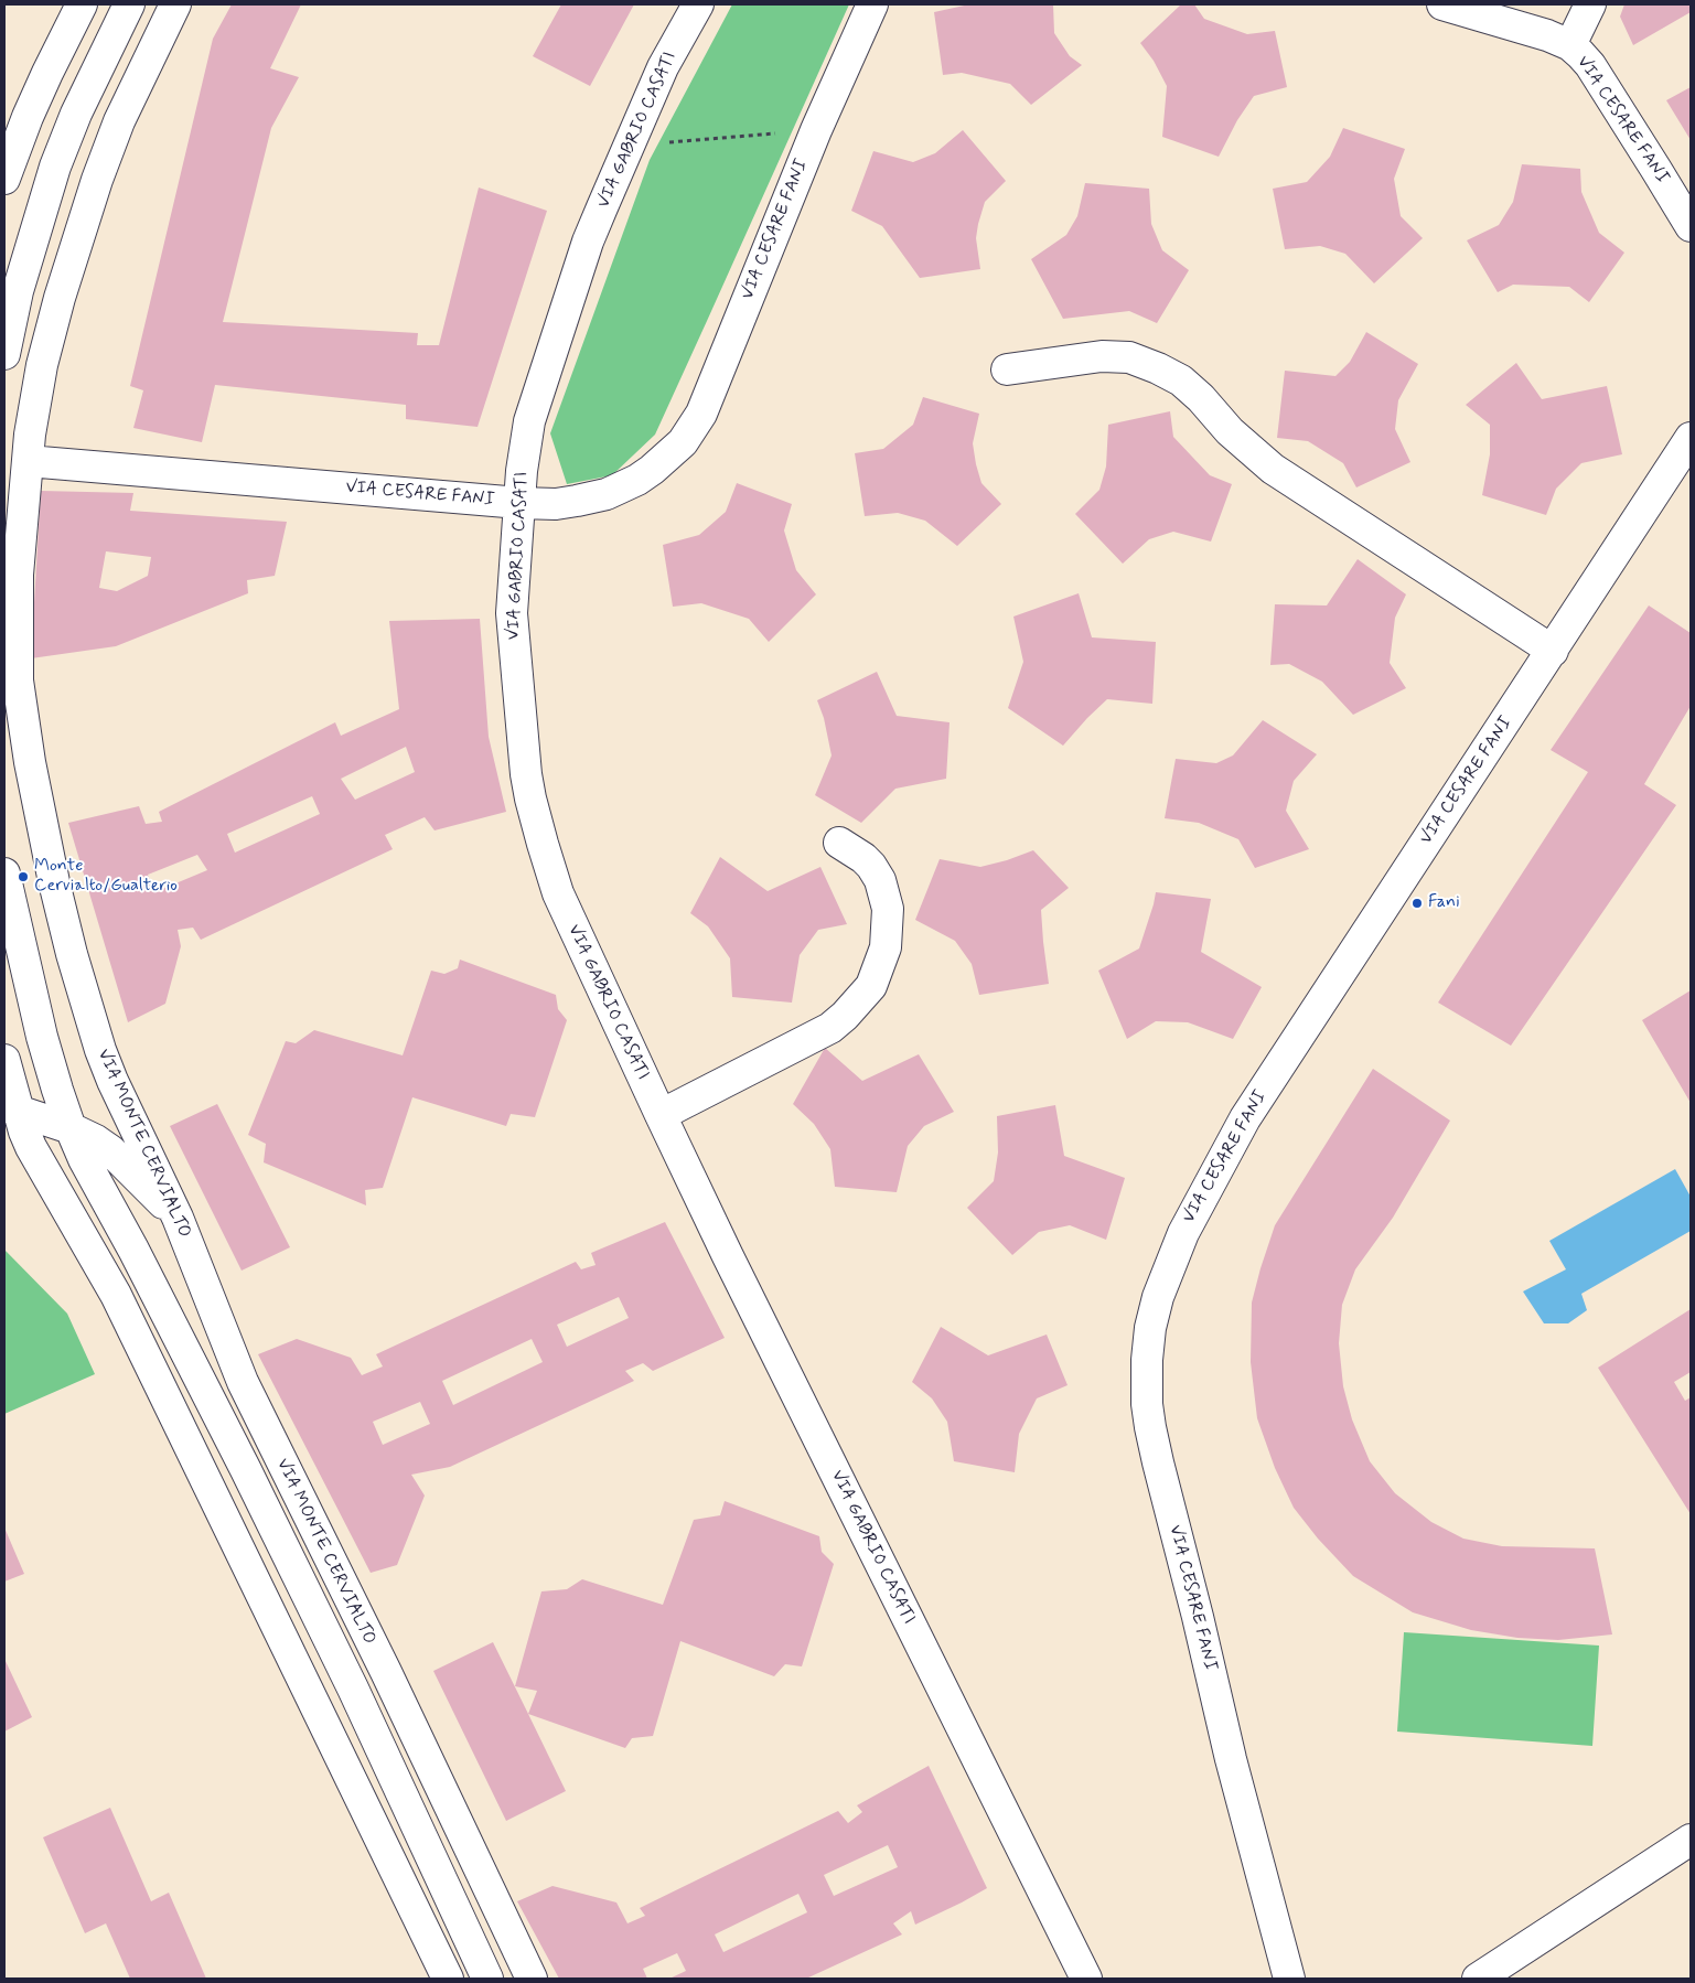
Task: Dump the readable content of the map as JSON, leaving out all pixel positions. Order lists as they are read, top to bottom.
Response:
{
  "streets": {
    "street": ["VIA CESARE FANI", "VIA GABRIO CASATI", "VIA MONTE CERVIALTO"]
  },
  "crossings": [
    ["VIA CESARE FANI", "VIA GABRIO CASATI"],
    ["VIA CESARE FANI", "VIA MONTE CERVIALTO"]
  ],
  "places": ["Monte Cervialto/Gualterio", "Fani"]
}
